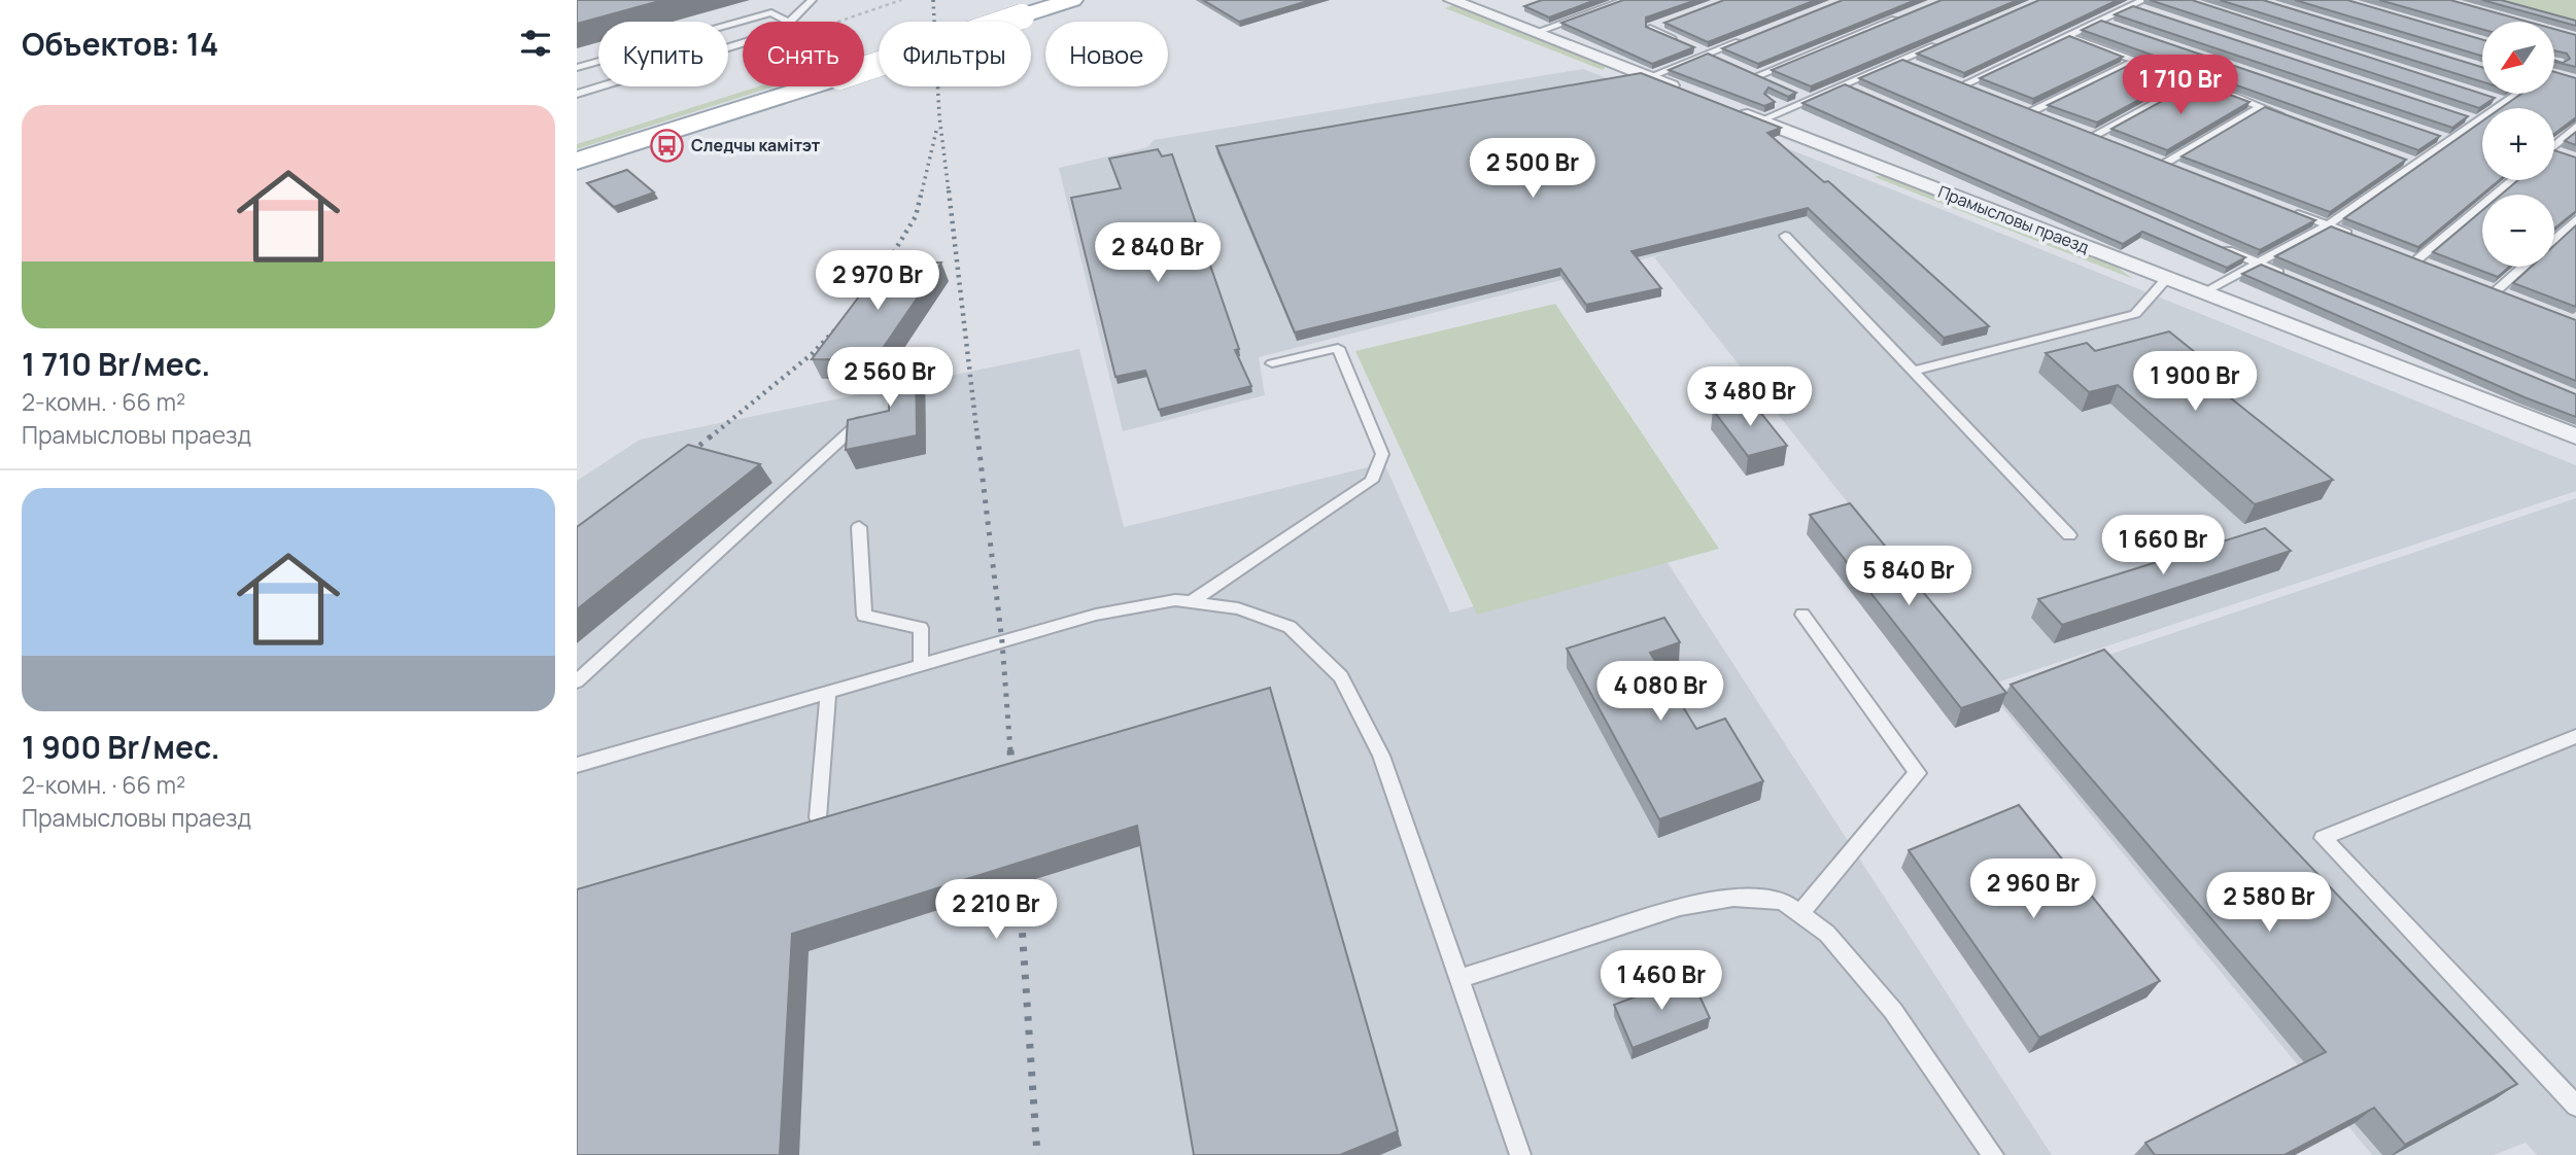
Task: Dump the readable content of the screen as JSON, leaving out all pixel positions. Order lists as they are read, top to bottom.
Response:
{
  "streets": {
    "street": ["Прамысловы праезд"]
  },
  "places": {
    "bus stop": ["Следчы камітэт"]
  },
  "north": "bottom left",
  "page": {
    "heading": "Объектов: 14",
    "map_buttons": ["+", "−"],
    "chip": [
      "Купить",
      "Снять",
      "Фильтры",
      "Новое"
    ],
    "price": [
      "1 710 Br",
      "2 500 Br",
      "2 840 Br",
      "2 970 Br",
      "2 560 Br",
      "1 900 Br",
      "3 480 Br",
      "1 660 Br",
      "5 840 Br",
      "4 080 Br",
      "2 960 Br",
      "2 580 Br",
      "2 210 Br",
      "1 460 Br"
    ],
    "list": [
      {
        "name": "1 710 Br/мес.",
        "note": "2-комн. · 66 m² · Прамысловы праезд"
      },
      {
        "name": "1 900 Br/мес.",
        "note": "2-комн. · 66 m² · Прамысловы праезд"
      }
    ]
  }
}
